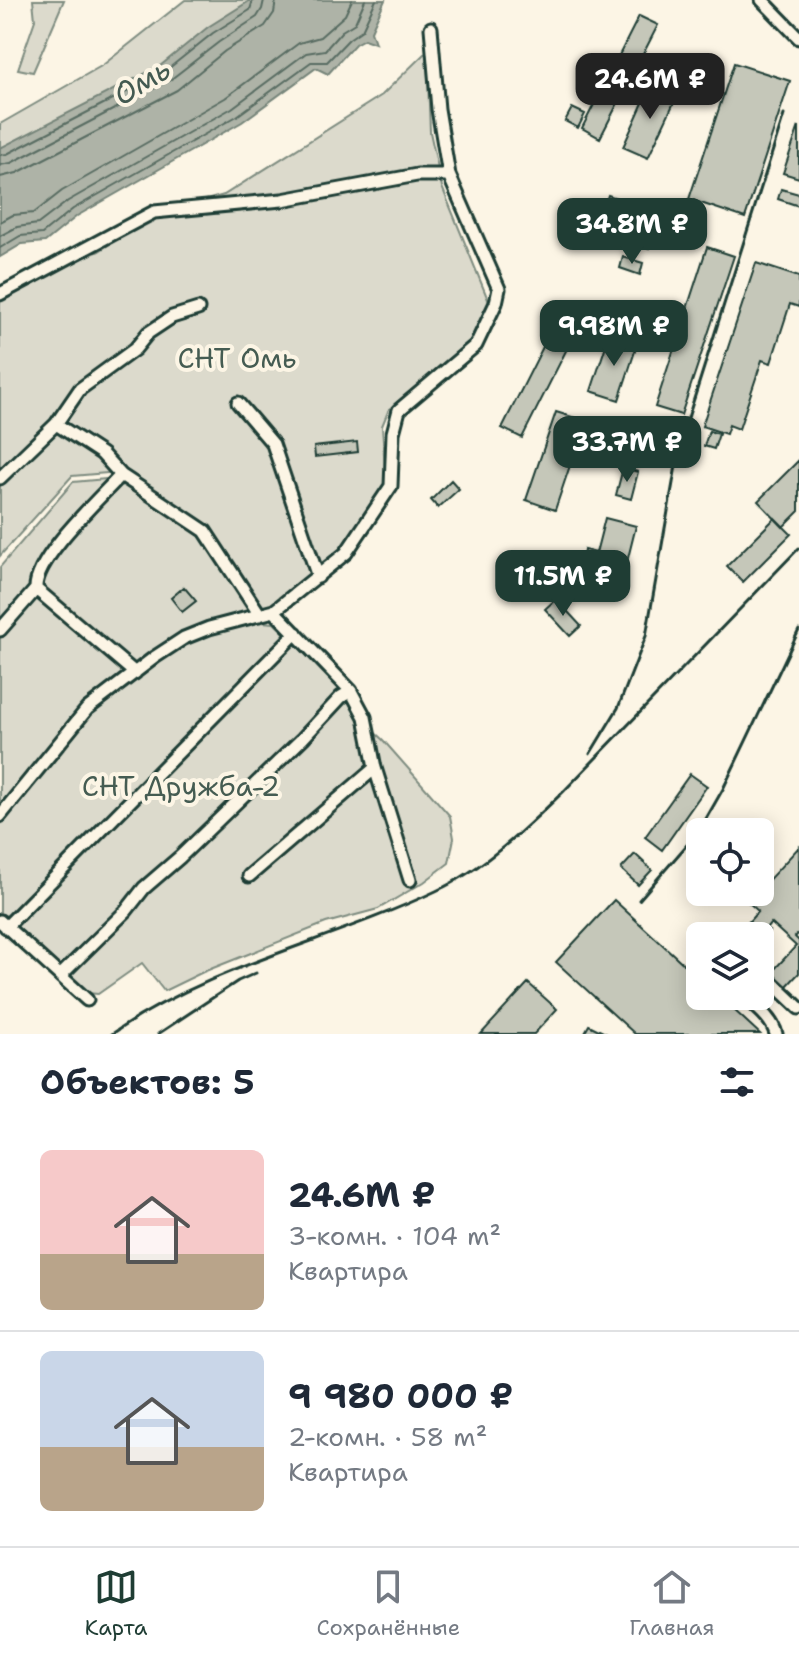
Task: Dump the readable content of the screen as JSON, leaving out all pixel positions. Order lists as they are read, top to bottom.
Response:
{
  "water": ["Омь"],
  "parks": ["СНТ Омь", "СНТ Дружба-2"],
  "page": {
    "price": [
      "24.6M ₽",
      "34.8M ₽",
      "9.98M ₽",
      "33.7M ₽",
      "11.5M ₽"
    ],
    "heading": "Объектов: 5",
    "list": [
      {
        "name": "24.6M ₽",
        "note": "3-комн. · 104 m² · Квартира"
      },
      {
        "name": "9 980 000 ₽",
        "note": "2-комн. · 58 m² · Квартира"
      }
    ],
    "tabs": ["Карта", "Сохранённые", "Главная"]
  }
}
